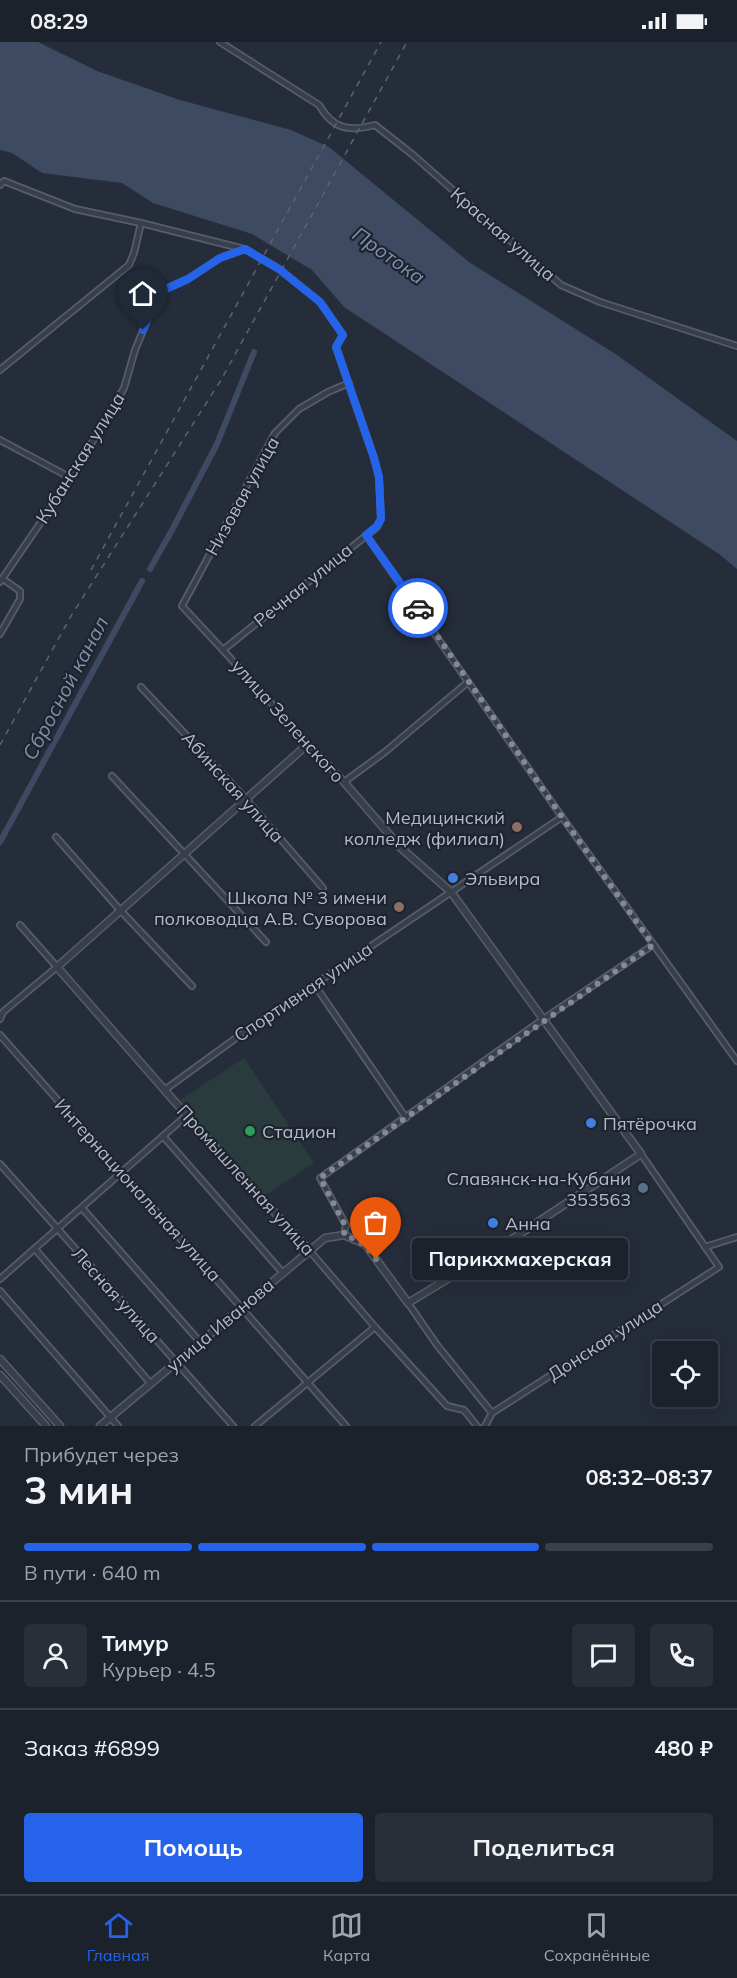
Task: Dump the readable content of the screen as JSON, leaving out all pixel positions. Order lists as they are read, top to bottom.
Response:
{
  "streets": {
    "street": [
      "Красная улица",
      "Кубанская улица",
      "Низовая улица",
      "Речная улица",
      "улица Зеленского",
      "Абинская улица",
      "Спортивная улица",
      "Промышленная улица",
      "Интернациональная улица",
      "Лесная улица",
      "улица Иванова",
      "Донская улица"
    ]
  },
  "crossings": [
    ["Низовая улица", "Речная улица"],
    ["Низовая улица", "улица Зеленского"],
    ["Речная улица", "улица Зеленского"],
    ["улица Зеленского", "Спортивная улица"],
    ["улица Зеленского", "Донская улица"],
    ["Спортивная улица", "Промышленная улица"],
    ["Промышленная улица", "улица Иванова"],
    ["Промышленная улица", "Донская улица"],
    ["Интернациональная улица", "улица Иванова"],
    ["Лесная улица", "улица Иванова"]
  ],
  "water": ["Протока", "Сбросной канал"],
  "places": [
    "Медицинский колледж (филиал)",
    "Эльвира",
    "Школа № 3 имени полководца А.В. Суворова",
    "Пятёрочка",
    "Стадион",
    "Славянск-на-Кубани 353563",
    "Анна",
    "Парикхмахерская"
  ],
  "page": {
    "status": "08:29",
    "bubble": "Парикхмахерская",
    "heading": ["3 мин", "Прибудет через", "08:32–08:37"],
    "panel": [
      "Тимур",
      "Курьер · 4.5",
      "Заказ #6899",
      "480 ₽"
    ],
    "bar": "В пути · 640 m",
    "buttons": ["Помощь", "Поделиться"],
    "tabs": ["Главная", "Карта", "Сохранённые"]
  }
}
